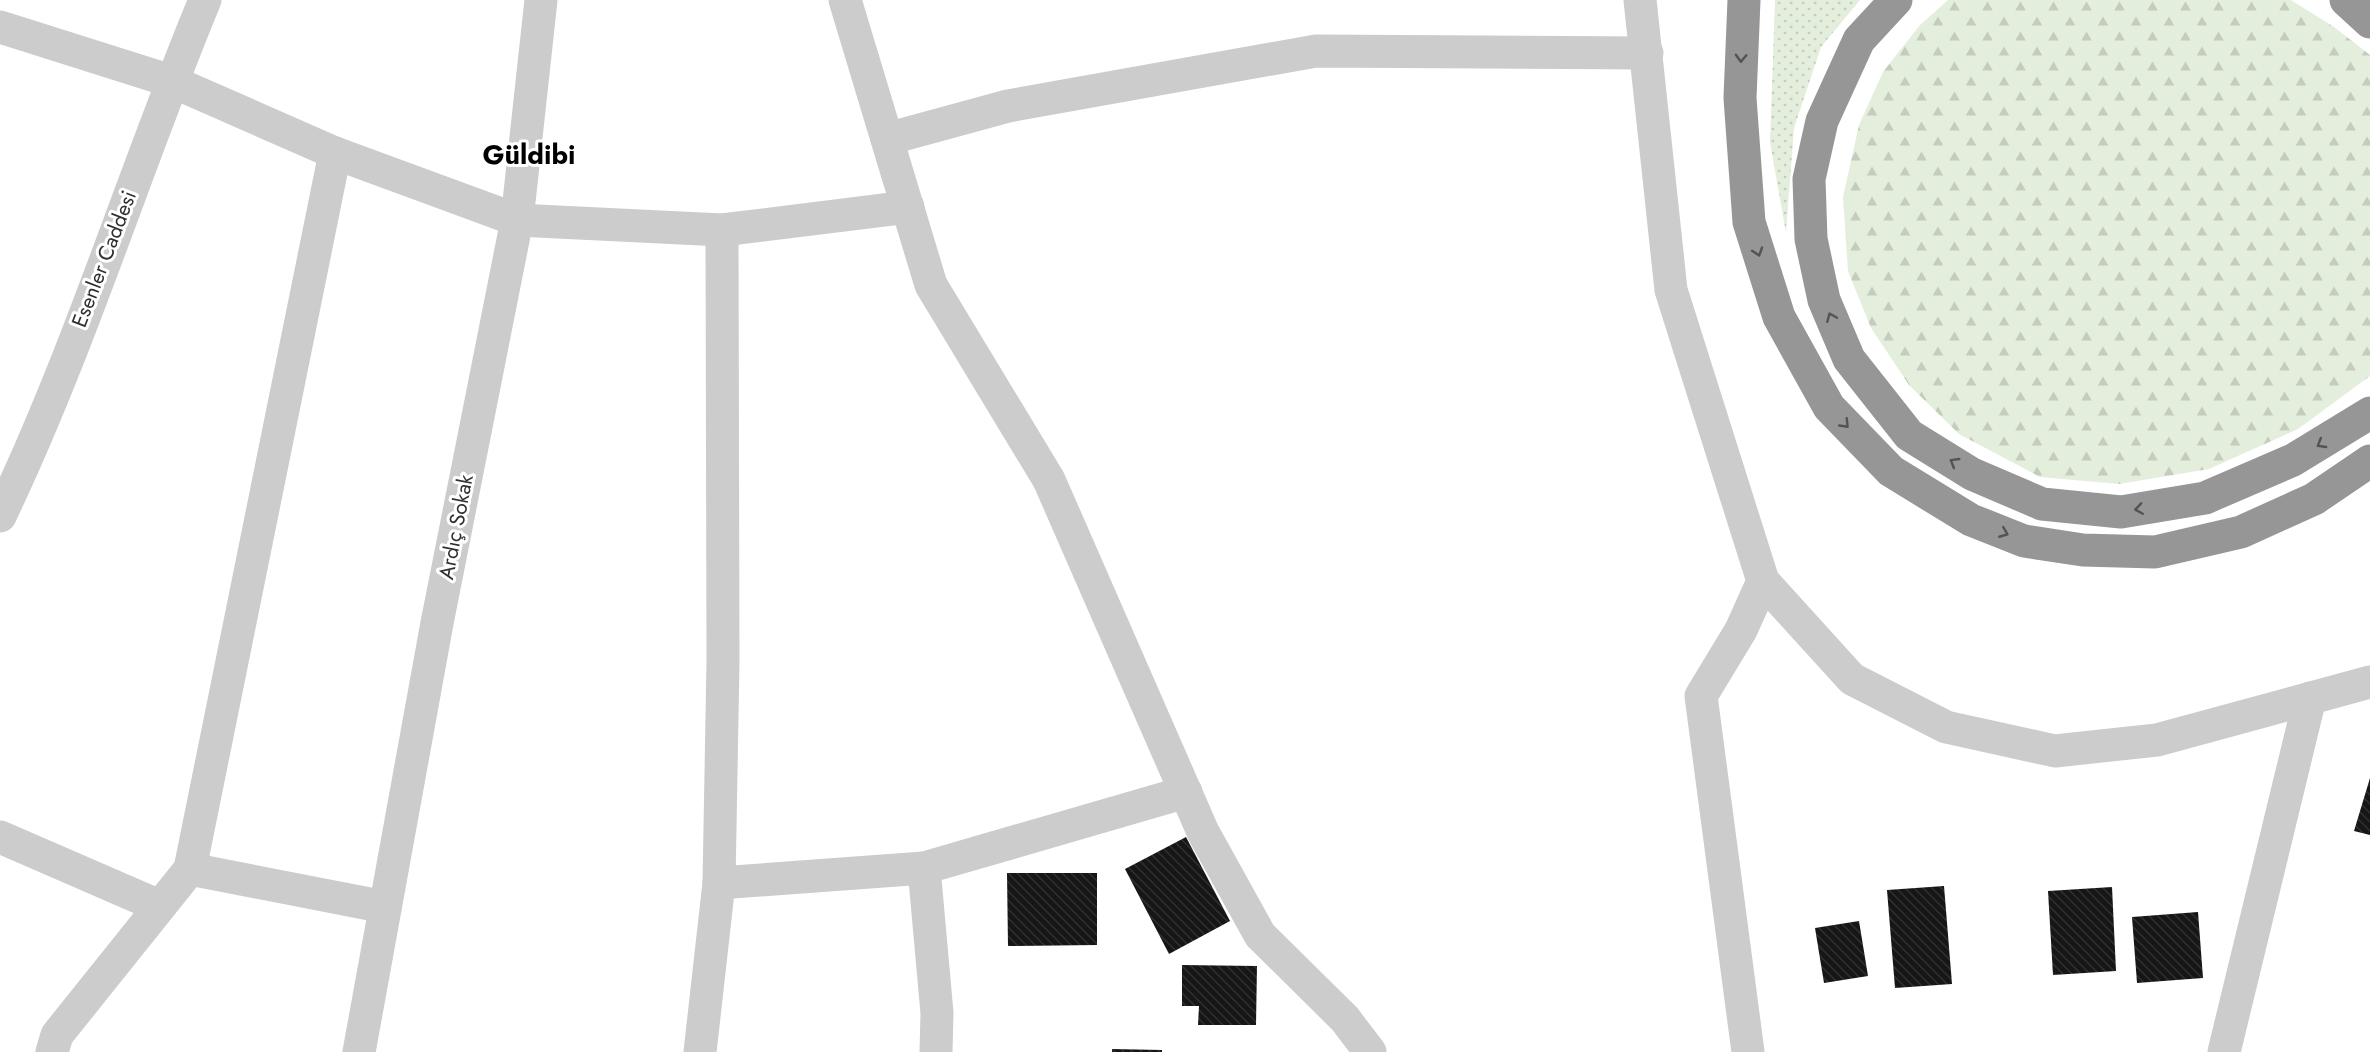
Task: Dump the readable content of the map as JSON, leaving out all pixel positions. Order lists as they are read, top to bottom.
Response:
{
  "streets": {
    "street": ["Esenler Caddesi", "Ardıç Sokak"]
  },
  "districts": ["Güldibi"]
}
